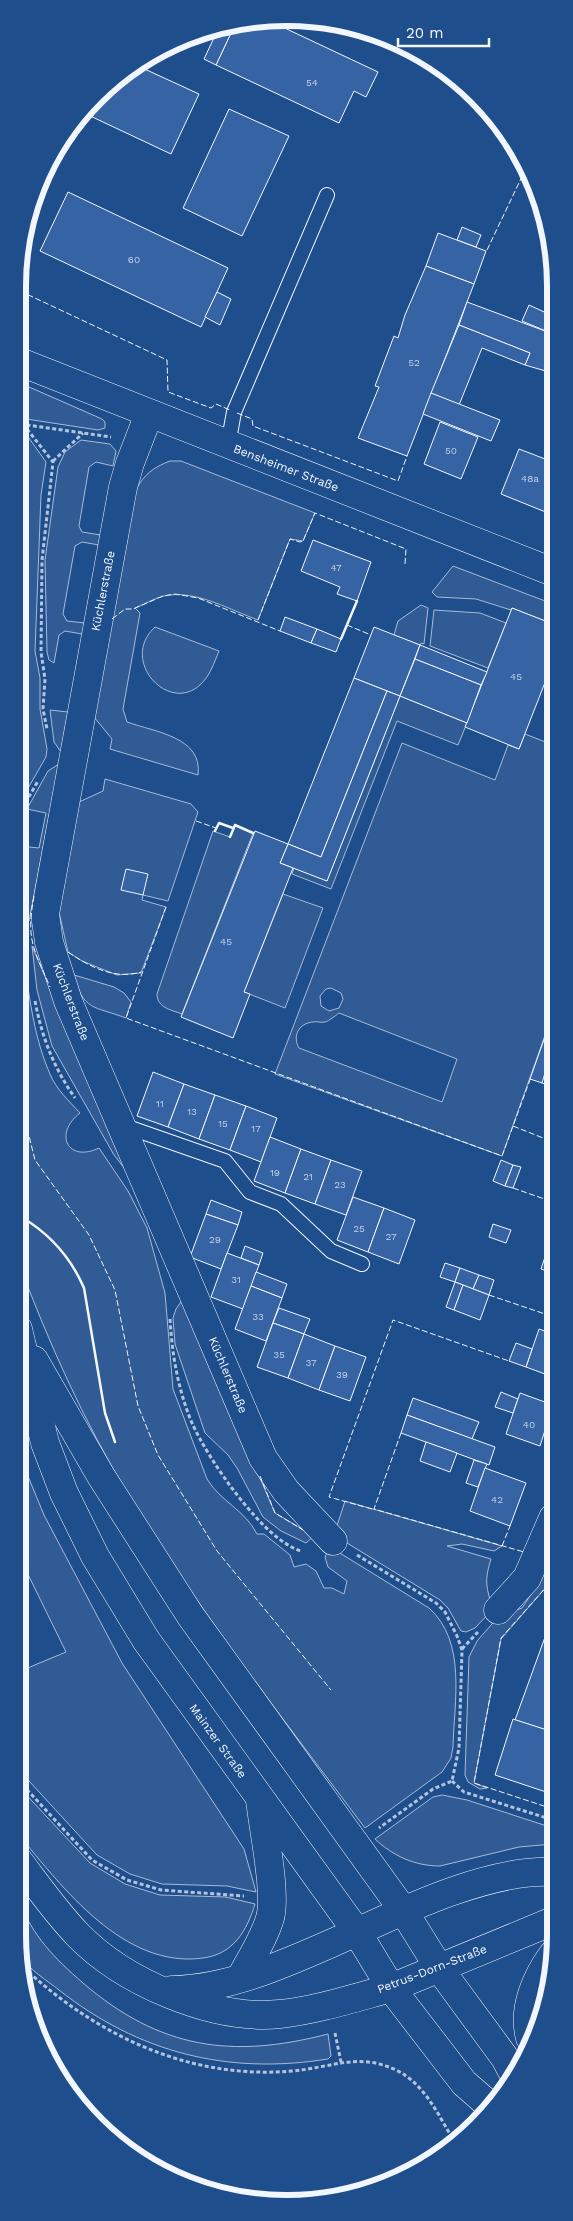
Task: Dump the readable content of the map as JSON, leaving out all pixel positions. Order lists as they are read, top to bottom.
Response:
{
  "streets": {
    "street": [
      "Bensheimer Straße",
      "Küchlerstraße",
      "Mainzer Straße",
      "Petrus-Dorn-Straße"
    ]
  },
  "crossings": [
    ["Bensheimer Straße", "Küchlerstraße"],
    ["Mainzer Straße", "Petrus-Dorn-Straße"]
  ],
  "house_numbers": [
    "54",
    "60",
    "52",
    "50",
    "48a",
    "47",
    "45",
    "45",
    "11",
    "13",
    "15",
    "17",
    "19",
    "21",
    "23",
    "25",
    "27",
    "29",
    "31",
    "33",
    "35",
    "37",
    "39",
    "40",
    "42"
  ],
  "scale_bar": "20 m"
}
